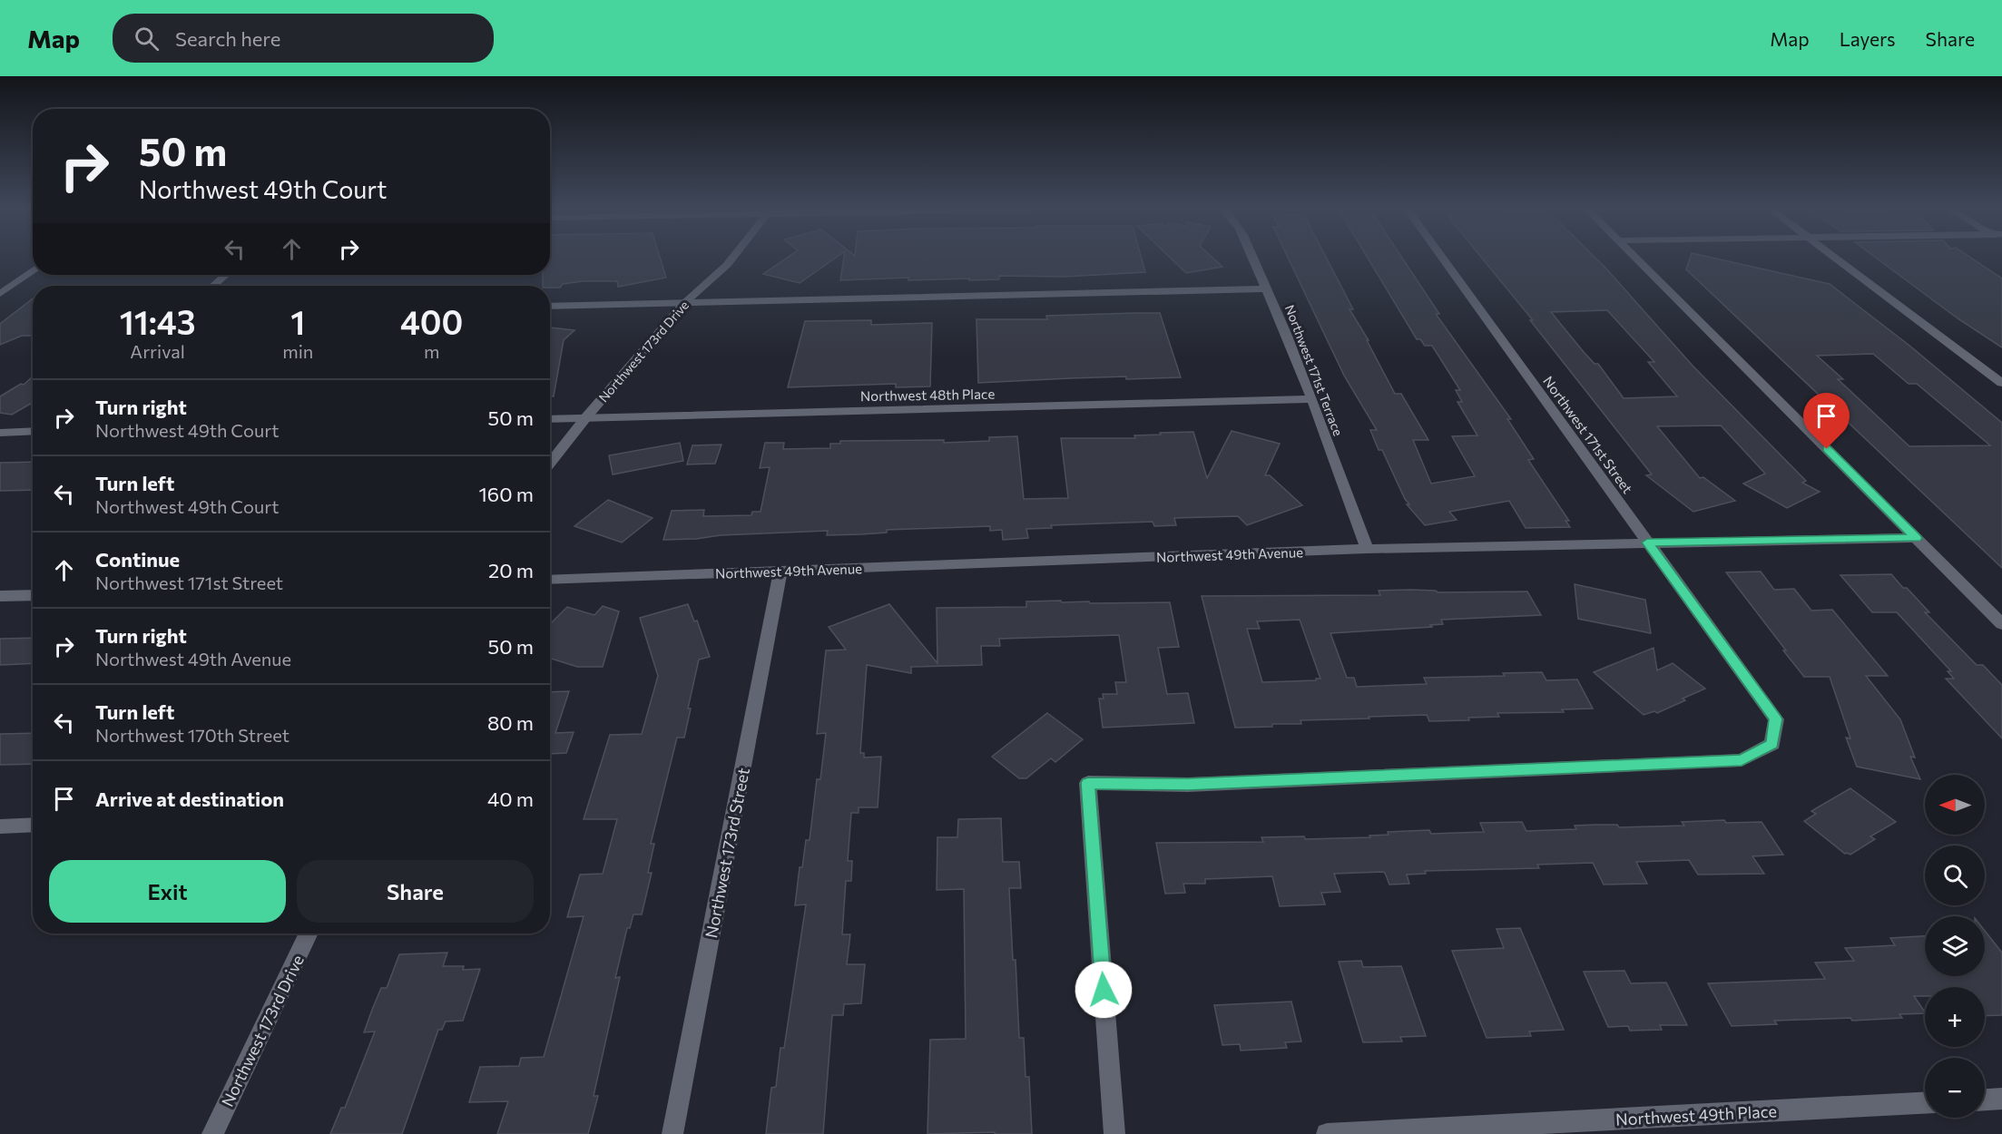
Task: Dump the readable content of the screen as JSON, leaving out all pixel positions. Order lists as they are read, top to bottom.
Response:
{
  "streets": {
    "street": [
      "Northwest 173rd Drive",
      "Northwest 171st Terrace",
      "Northwest 48th Place",
      "Northwest 171st Street",
      "Northwest 49th Avenue",
      "Northwest 173rd Street",
      "Northwest 49th Place"
    ]
  },
  "crossings": [
    ["Northwest 173rd Drive", "Northwest 48th Place"],
    ["Northwest 171st Terrace", "Northwest 48th Place"],
    ["Northwest 171st Terrace", "Northwest 49th Avenue"],
    ["Northwest 171st Street", "Northwest 49th Avenue"],
    ["Northwest 49th Avenue", "Northwest 173rd Street"]
  ],
  "north": "left",
  "page": {
    "header": "Map",
    "search": "Search here",
    "nav": ["Map", "Layers", "Share"],
    "turn": ["50 m", "Northwest 49th Court"],
    "eta": [
      "11:43",
      "Arrival",
      "1",
      "min",
      "400",
      "m"
    ],
    "list": [
      {
        "name": "Turn right",
        "note": "Northwest 49th Court",
        "value": "50 m"
      },
      {
        "name": "Turn left",
        "note": "Northwest 49th Court",
        "value": "160 m"
      },
      {
        "name": "Continue",
        "note": "Northwest 171st Street",
        "value": "20 m"
      },
      {
        "name": "Turn right",
        "note": "Northwest 49th Avenue",
        "value": "50 m"
      },
      {
        "name": "Turn left",
        "note": "Northwest 170th Street",
        "value": "80 m"
      },
      {
        "name": "Arrive at destination",
        "value": "40 m"
      }
    ],
    "map_buttons": ["+", "−"],
    "buttons": ["Exit", "Share"]
  }
}
